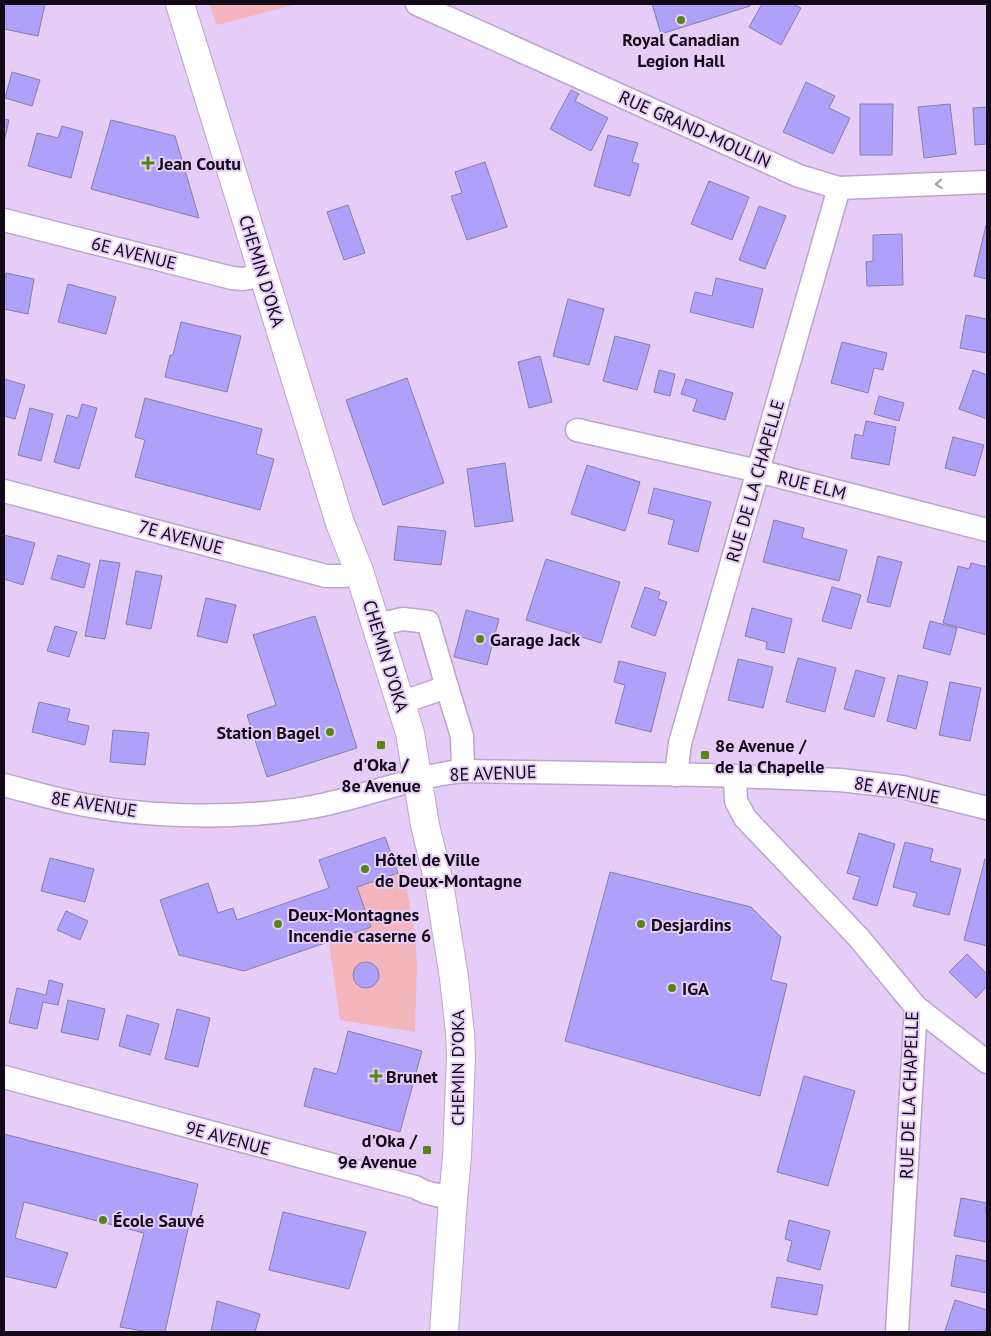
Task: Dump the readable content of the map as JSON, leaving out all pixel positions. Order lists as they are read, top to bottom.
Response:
{
  "streets": {
    "main road": ["CHEMIN D'OKA"],
    "street": [
      "RUE GRAND-MOULIN",
      "6E AVENUE",
      "RUE DE LA CHAPELLE",
      "RUE ELM",
      "7E AVENUE",
      "8E AVENUE",
      "9E AVENUE"
    ]
  },
  "crossings": [
    ["RUE GRAND-MOULIN", "RUE DE LA CHAPELLE"],
    ["6E AVENUE", "CHEMIN D'OKA"],
    ["CHEMIN D'OKA", "7E AVENUE"],
    ["CHEMIN D'OKA", "8E AVENUE"],
    ["CHEMIN D'OKA", "9E AVENUE"],
    ["RUE DE LA CHAPELLE", "RUE ELM"],
    ["RUE DE LA CHAPELLE", "8E AVENUE"]
  ],
  "places": {
    "other": [
      "Royal Canadian Legion Hall",
      "Garage Jack",
      "Station Bagel",
      "Hôtel de Ville de Deux-Montagne",
      "Deux-Montagnes Incendie caserne 6",
      "Desjardins",
      "IGA",
      "École Sauvé"
    ],
    "health": ["Jean Coutu", "Brunet"],
    "transit": ["d'Oka / 8e Avenue", "8e Avenue / de la Chapelle", "d'Oka / 9e Avenue"]
  }
}
